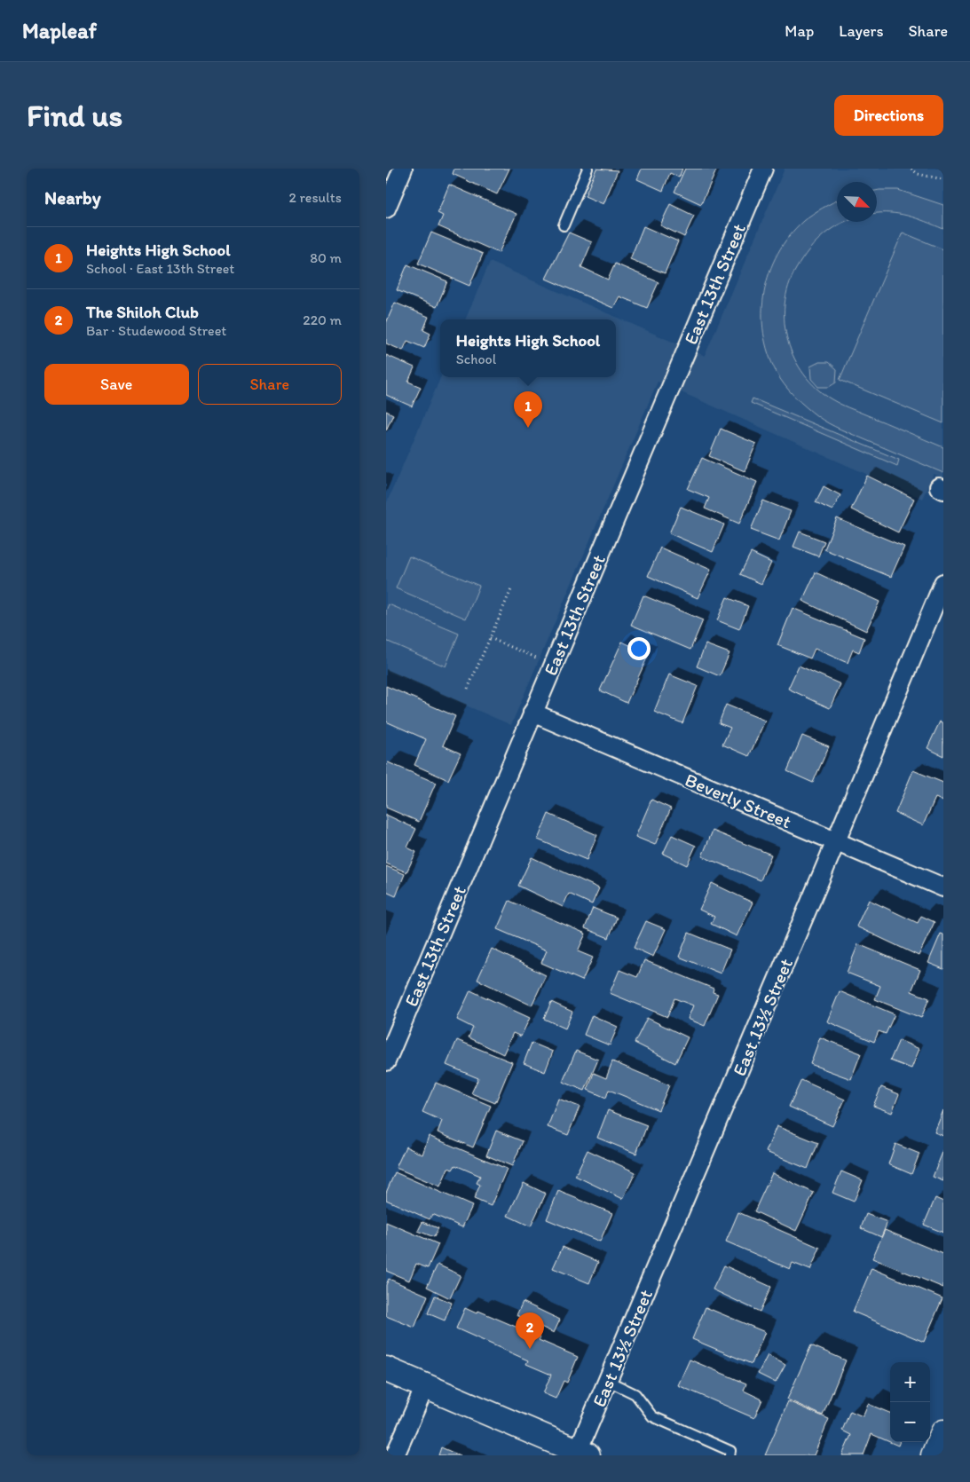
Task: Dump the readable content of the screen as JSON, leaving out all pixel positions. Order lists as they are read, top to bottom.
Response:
{
  "streets": {
    "street": ["East 13th Street", "Beverly Street", "East 13½ Street"]
  },
  "crossings": [
    ["East 13th Street", "Beverly Street"],
    ["Beverly Street", "East 13½ Street"]
  ],
  "north": "bottom right",
  "page": {
    "header": "Mapleaf",
    "nav": ["Map", "Layers", "Share"],
    "buttons": [
      "Directions",
      ["Save", "Share"]
    ],
    "title": "Find us",
    "heading": ["Nearby", "2 results"],
    "list": [
      {
        "mark": "1",
        "name": "Heights High School",
        "note": "School · East 13th Street",
        "value": "80 m"
      },
      {
        "mark": "2",
        "name": "The Shiloh Club",
        "note": "Bar · Studewood Street",
        "value": "220 m"
      }
    ],
    "popup": ["Heights High School", "School"],
    "pins": ["1", "2"],
    "map_buttons": ["+", "−"]
  }
}
